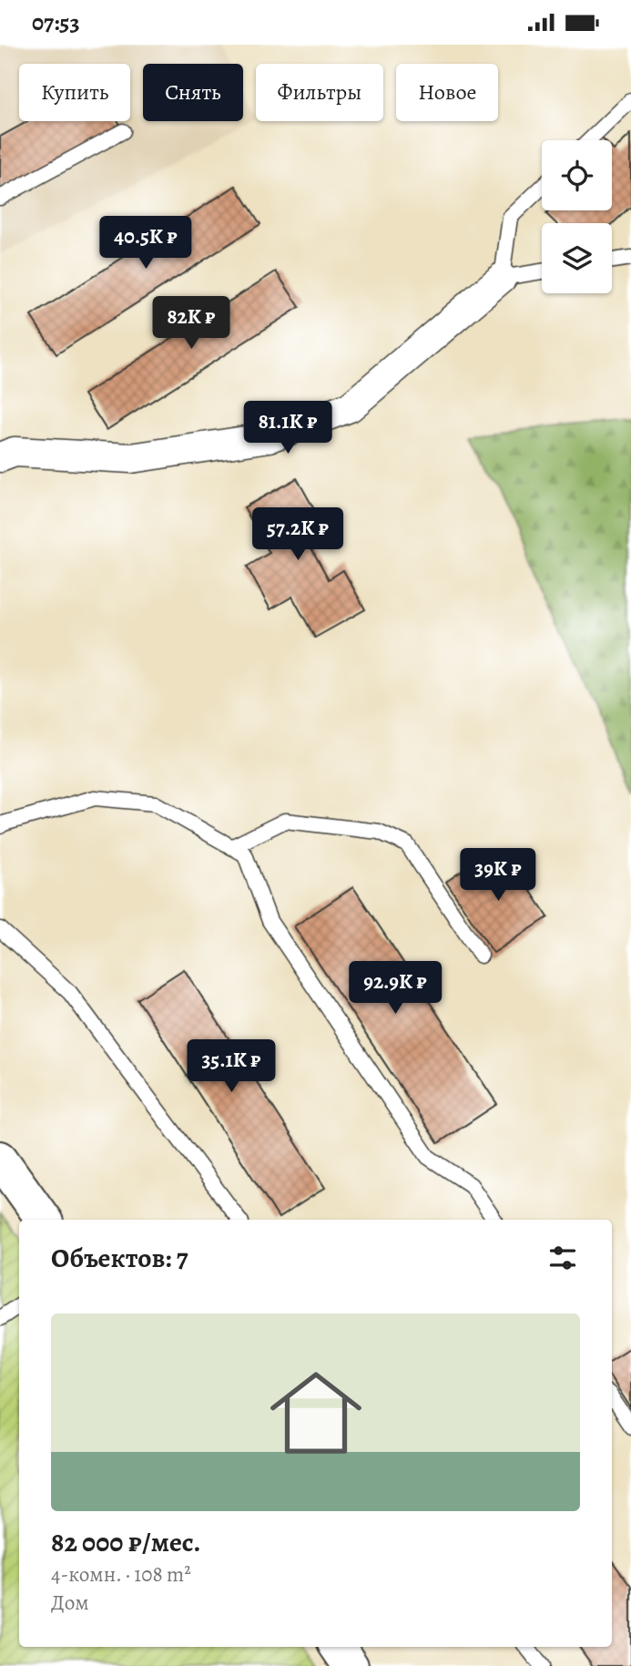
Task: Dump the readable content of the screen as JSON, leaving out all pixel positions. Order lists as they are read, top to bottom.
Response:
{
  "page": {
    "status": "07:53",
    "chip": [
      "Купить",
      "Снять",
      "Фильтры",
      "Новое"
    ],
    "price": [
      "40.5K ₽",
      "82K ₽",
      "81.1K ₽",
      "57.2K ₽",
      "39K ₽",
      "92.9K ₽",
      "35.1K ₽"
    ],
    "heading": "Объектов: 7",
    "list": [
      {
        "name": "82 000 ₽/мес.",
        "note": "4-комн. · 108 m² · Дом"
      }
    ]
  }
}
